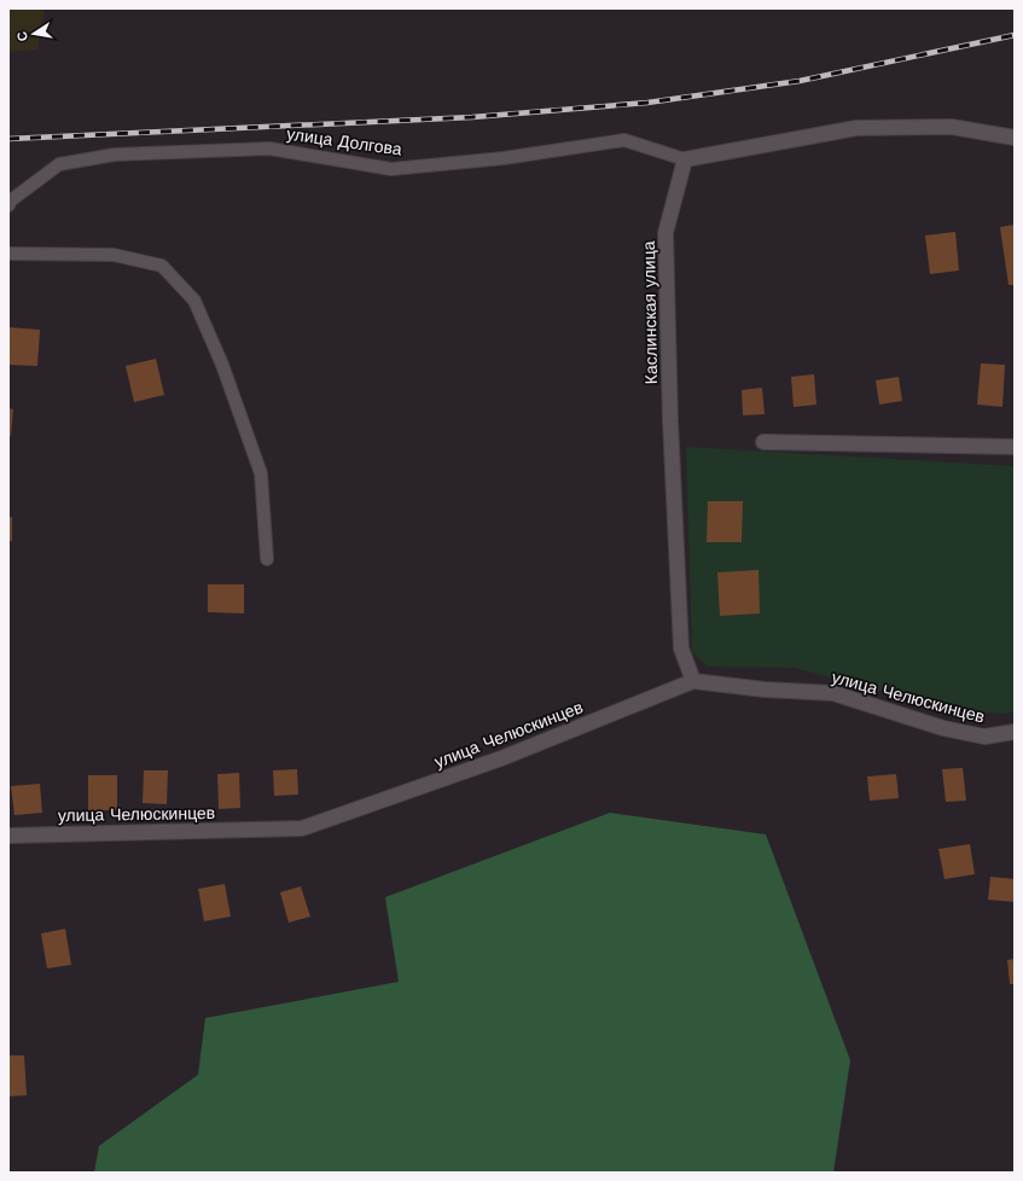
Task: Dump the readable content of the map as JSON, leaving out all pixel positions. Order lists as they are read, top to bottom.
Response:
{
  "streets": {
    "street": ["Каслинская улица", "улица Челюскинцев"],
    "lane": ["улица Долгова"]
  },
  "crossings": [
    ["улица Долгова", "Каслинская улица"],
    ["Каслинская улица", "улица Челюскинцев"]
  ],
  "north": "left"
}
